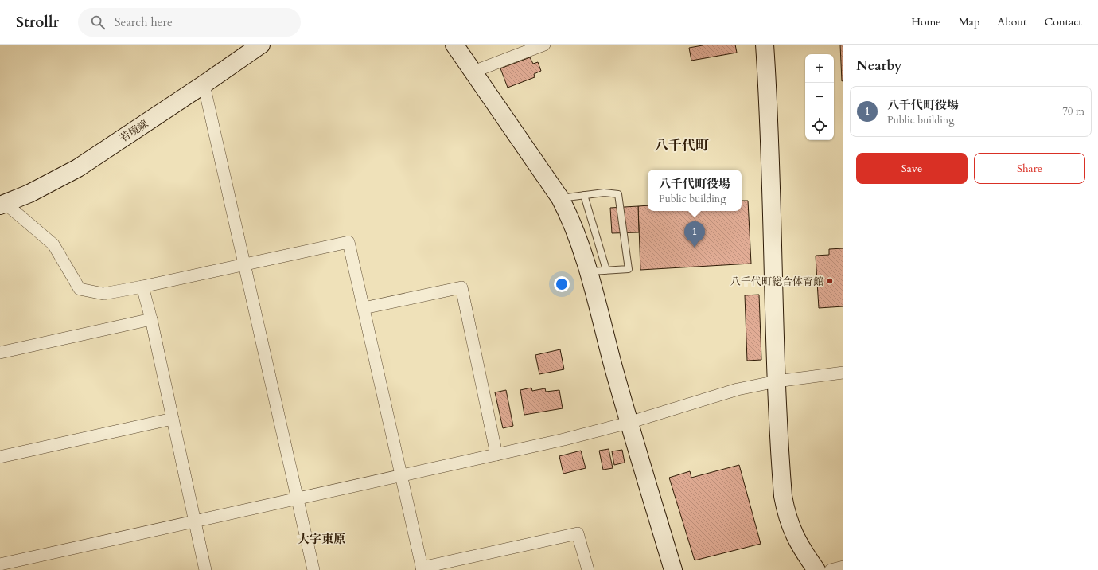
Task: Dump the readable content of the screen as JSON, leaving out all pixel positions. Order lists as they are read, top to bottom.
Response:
{
  "streets": {
    "street": ["若境線"]
  },
  "districts": ["八千代町", "大字東原"],
  "places": ["八千代町総合体育館"],
  "page": {
    "header": "Strollr",
    "search": "Search here",
    "nav": [
      "Home",
      "Map",
      "About",
      "Contact"
    ],
    "heading": "Nearby",
    "map_buttons": ["+", "−"],
    "list": [
      {
        "mark": "1",
        "name": "八千代町役場",
        "note": "Public building",
        "value": "70 m"
      }
    ],
    "buttons": ["Save", "Share"],
    "popup": ["八千代町役場", "Public building"],
    "pins": "1"
  }
}
